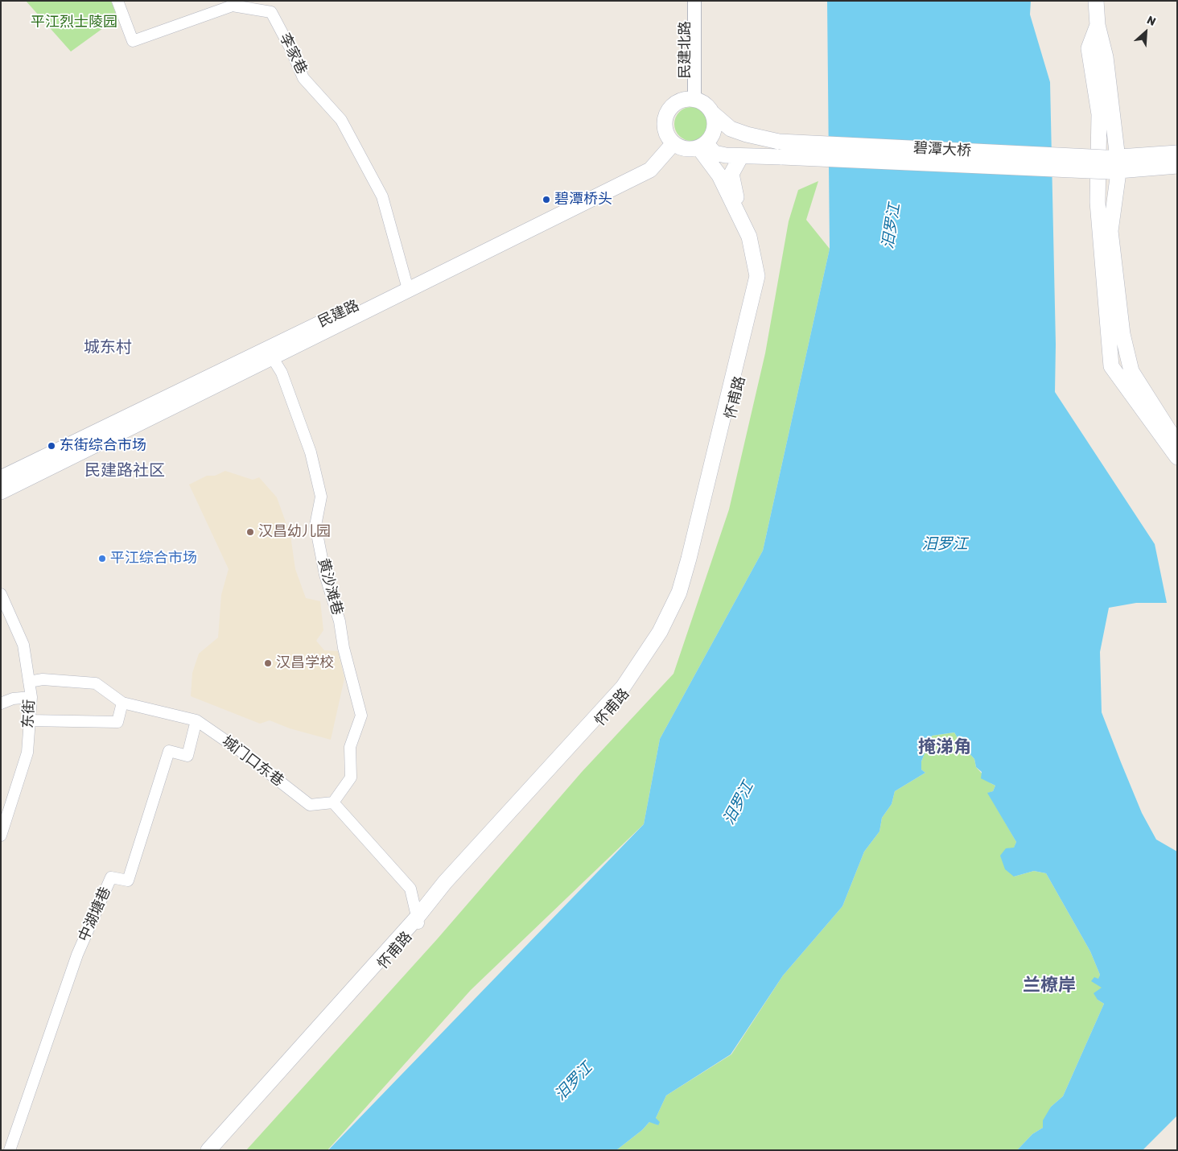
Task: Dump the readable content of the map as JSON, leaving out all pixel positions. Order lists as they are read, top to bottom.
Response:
{
  "streets": {
    "main road": ["碧潭大桥", "民建路", "怀甫路"],
    "street": [
      "民建北路",
      "李家巷",
      "黄沙滩巷",
      "东街",
      "城门口东巷",
      "中湖塘巷"
    ]
  },
  "crossings": [
    ["民建北路", "碧潭大桥"],
    ["民建北路", "民建路"],
    ["李家巷", "民建路"],
    ["碧潭大桥", "民建路"],
    ["民建路", "黄沙滩巷"],
    ["黄沙滩巷", "城门口东巷"],
    ["东街", "城门口东巷"],
    ["城门口东巷", "中湖塘巷"]
  ],
  "districts": [
    "城东村",
    "民建路社区",
    "掩涕角",
    "兰橑岸"
  ],
  "water": ["汨罗江"],
  "parks": ["平江烈士陵园"],
  "places": [
    "碧潭桥头",
    "东街综合市场",
    "汉昌幼儿园",
    "平江综合市场",
    "汉昌学校"
  ],
  "north": "top right"
}
